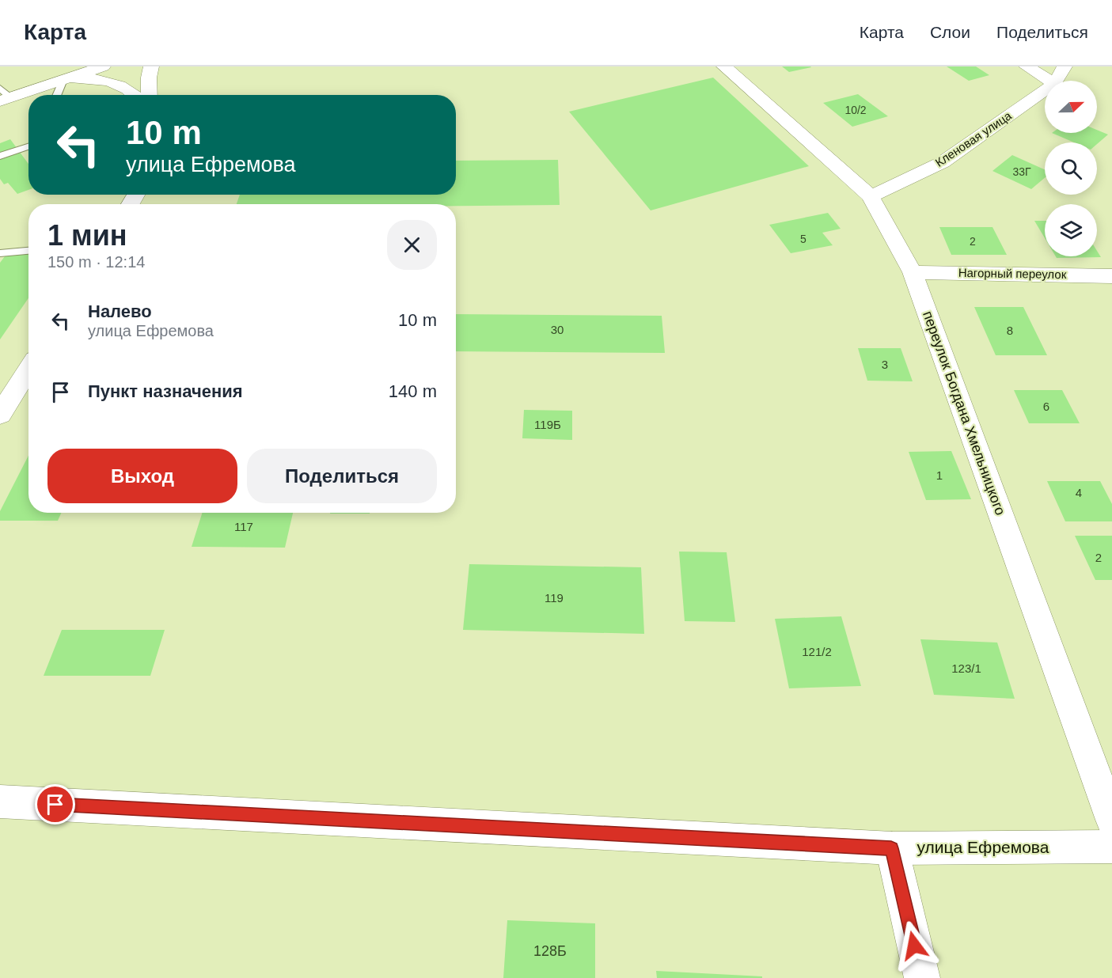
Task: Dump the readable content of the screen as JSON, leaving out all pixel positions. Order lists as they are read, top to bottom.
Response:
{
  "streets": {
    "street": [
      "Кленовая улица",
      "Нагорный переулок",
      "переулок Богдана Хмельницкого",
      "улица Ефремова"
    ]
  },
  "crossings": [
    ["Кленовая улица", "переулок Богдана Хмельницкого"],
    ["Нагорный переулок", "переулок Богдана Хмельницкого"]
  ],
  "house_numbers": [
    "10/2",
    "33Г",
    "5",
    "2",
    "30",
    "8",
    "3",
    "6",
    "119Б",
    "1",
    "4",
    "117",
    "2",
    "119",
    "121/2",
    "123/1",
    "128Б"
  ],
  "north": "right",
  "page": {
    "header": "Карта",
    "nav": ["Карта", "Слои", "Поделиться"],
    "turn": ["10 m", "улица Ефремова"],
    "heading": ["1 мин", "150 m · 12:14"],
    "list": [
      {
        "name": "Налево",
        "note": "улица Ефремова",
        "value": "10 m"
      },
      {
        "name": "Пункт назначения",
        "value": "140 m"
      }
    ],
    "buttons": ["Выход", "Поделиться"]
  }
}
